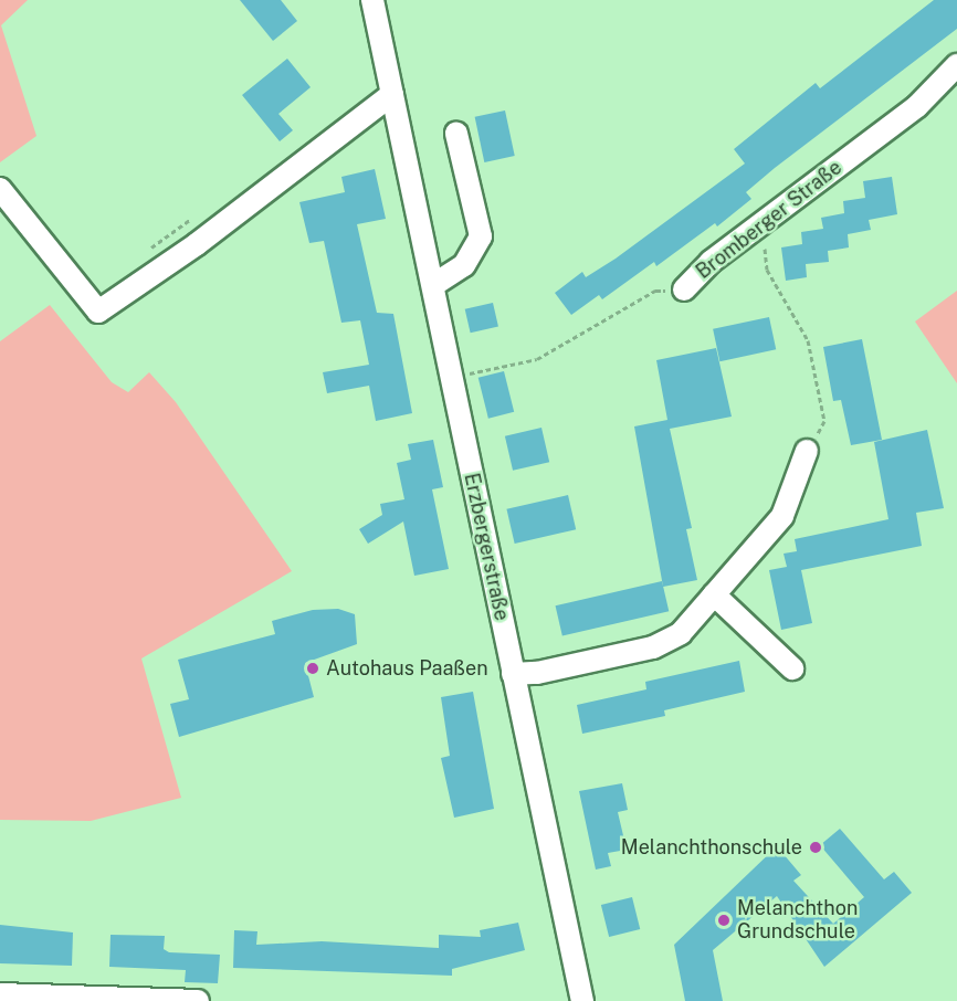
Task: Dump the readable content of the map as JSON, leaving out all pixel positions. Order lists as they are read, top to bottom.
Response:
{
  "streets": {
    "street": ["Bromberger Straße", "Erzbergerstraße"]
  },
  "crossings": [
    ["Bromberger Straße", "Erzbergerstraße"]
  ],
  "places": ["Autohaus Paaßen", "Melanchthonschule", "Melanchthon Grundschule"]
}
